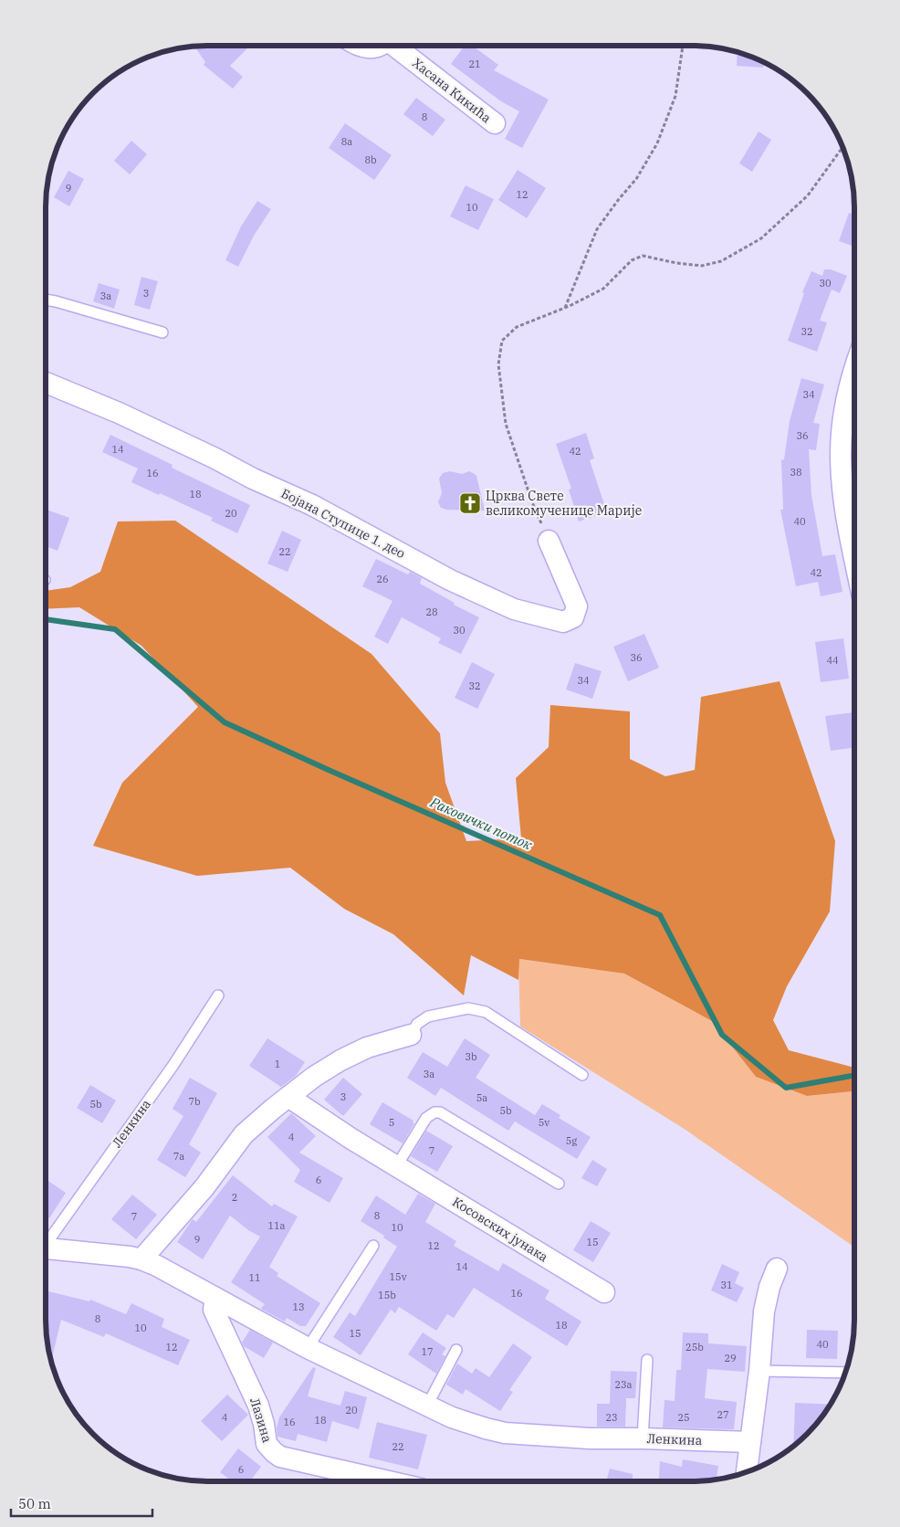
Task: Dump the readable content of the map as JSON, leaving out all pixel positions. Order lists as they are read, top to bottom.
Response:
{
  "streets": {
    "street": [
      "Хасана Кикића",
      "Бојана Ступице 1. део",
      "Ленкина",
      "Косовских јунака",
      "Лазина"
    ]
  },
  "crossings": [
    ["Ленкина", "Лазина"]
  ],
  "water": ["Раковички поток"],
  "places": {
    "church": ["Црква Свете великомученице Марије"]
  },
  "house_numbers": [
    "21",
    "8",
    "8a",
    "8b",
    "9",
    "12",
    "10",
    "30",
    "3",
    "3a",
    "32",
    "34",
    "36",
    "14",
    "42",
    "38",
    "16",
    "18",
    "20",
    "40",
    "22",
    "42",
    "26",
    "28",
    "30",
    "36",
    "44",
    "34",
    "32",
    "3b",
    "1",
    "3a",
    "3",
    "5a",
    "7b",
    "5b",
    "5b",
    "5",
    "5v",
    "4",
    "5g",
    "7",
    "7a",
    "6",
    "2",
    "8",
    "7",
    "11a",
    "10",
    "9",
    "15",
    "12",
    "14",
    "15v",
    "11",
    "31",
    "16",
    "15b",
    "13",
    "8",
    "18",
    "10",
    "15",
    "40",
    "12",
    "25b",
    "17",
    "29",
    "23a",
    "20",
    "27",
    "4",
    "23",
    "25",
    "18",
    "16",
    "22",
    "6"
  ],
  "scale_bar": "50 m"
}
